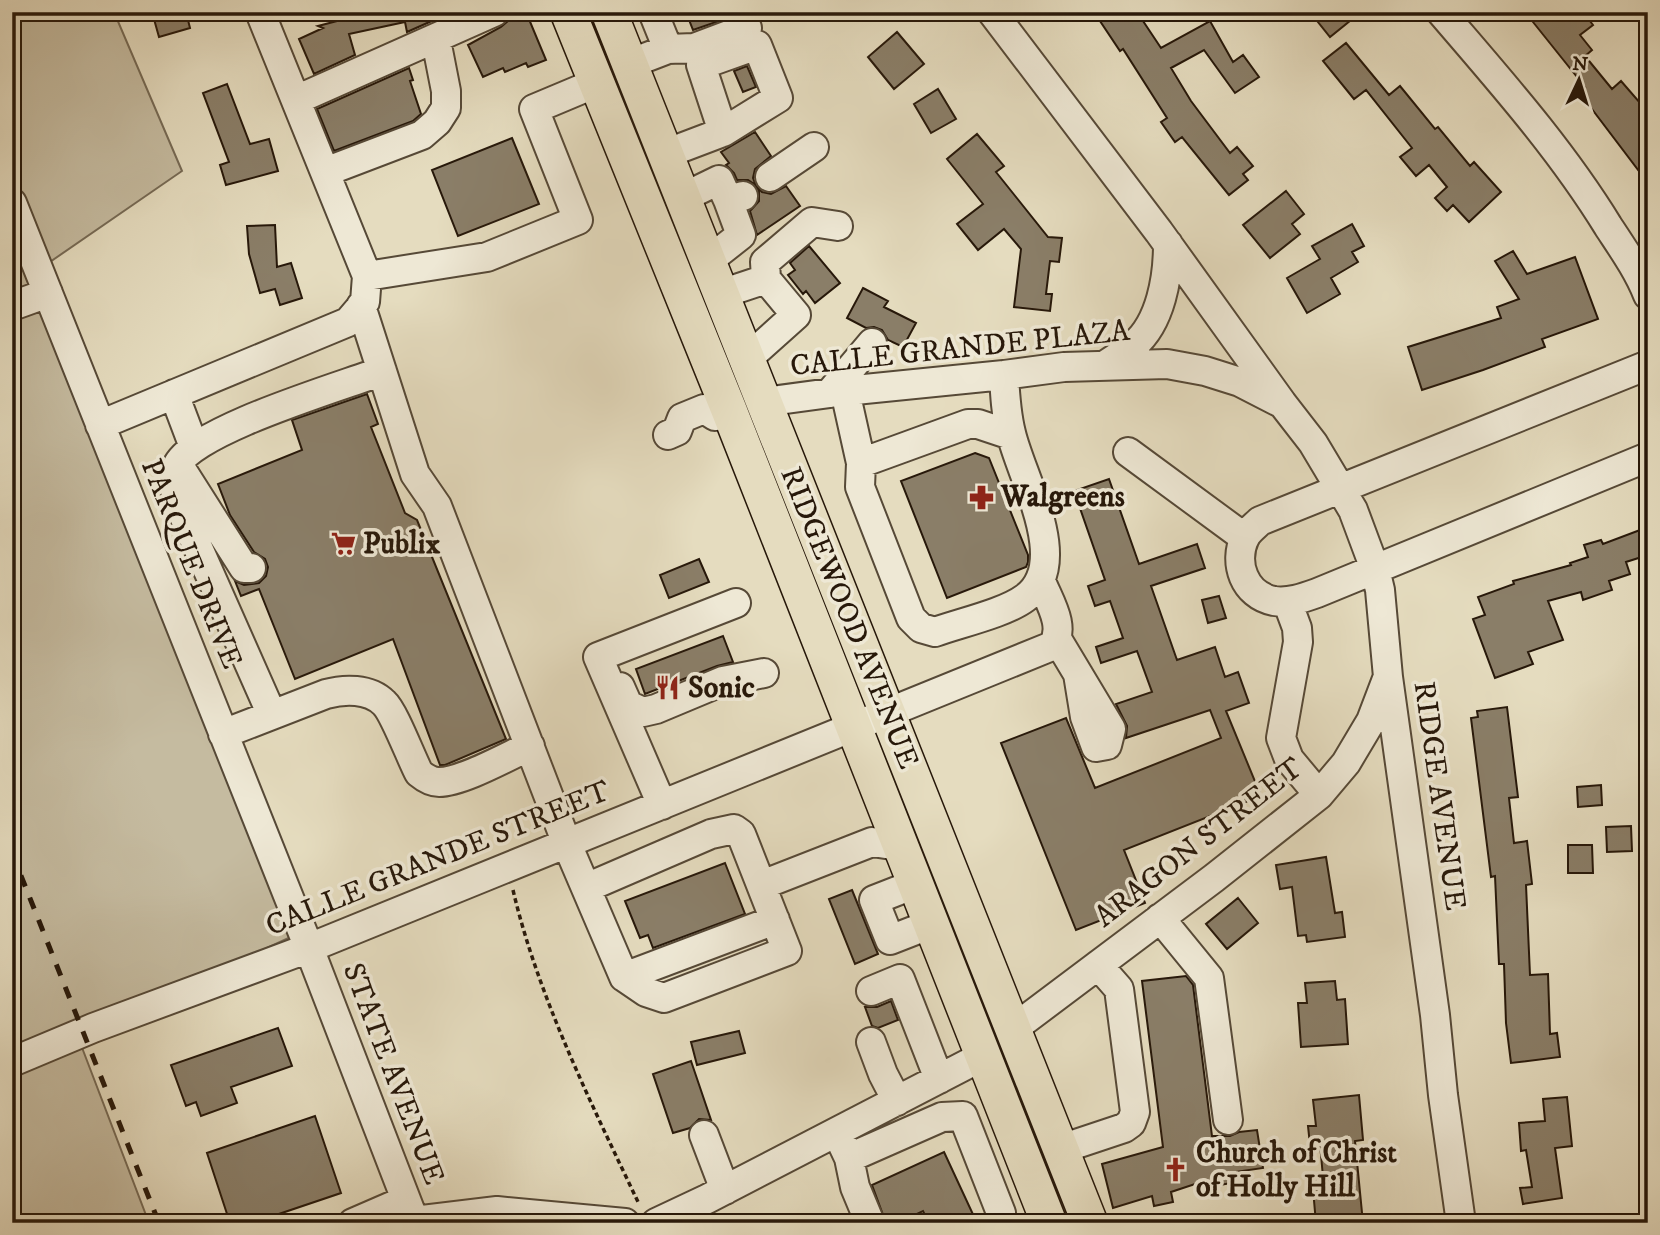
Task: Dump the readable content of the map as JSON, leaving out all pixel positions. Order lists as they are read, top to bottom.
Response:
{
  "streets": {
    "main road": ["RIDGEWOOD AVENUE"],
    "street": [
      "CALLE GRANDE PLAZA",
      "PARQUE DRIVE",
      "RIDGE AVENUE",
      "ARAGON STREET",
      "CALLE GRANDE STREET",
      "STATE AVENUE"
    ]
  },
  "crossings": [
    ["CALLE GRANDE PLAZA", "RIDGEWOOD AVENUE"],
    ["CALLE GRANDE PLAZA", "RIDGE AVENUE"],
    ["PARQUE DRIVE", "CALLE GRANDE STREET"],
    ["PARQUE DRIVE", "STATE AVENUE"],
    ["RIDGEWOOD AVENUE", "ARAGON STREET"],
    ["RIDGEWOOD AVENUE", "CALLE GRANDE STREET"],
    ["RIDGE AVENUE", "ARAGON STREET"],
    ["CALLE GRANDE STREET", "STATE AVENUE"]
  ],
  "places": {
    "pharmacy": ["Walgreens"],
    "supermarket": ["Publix"],
    "restaurant": ["Sonic"],
    "church": ["Church of Christ of Holly Hill"]
  },
  "north": "top"
}
